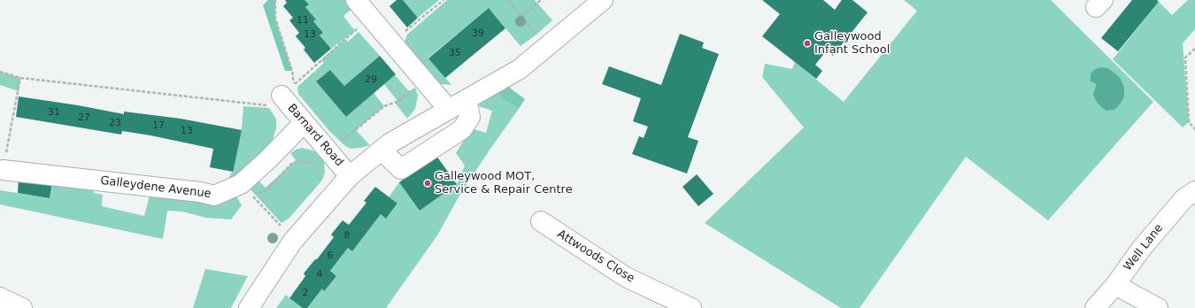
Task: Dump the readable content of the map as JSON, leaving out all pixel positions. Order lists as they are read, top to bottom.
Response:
{
  "streets": {
    "street": [
      "Barnard Road",
      "Galleydene Avenue",
      "Well Lane",
      "Attwoods Close"
    ]
  },
  "crossings": [
    ["Barnard Road", "Galleydene Avenue"]
  ],
  "places": ["Galleywood Infant School", "Galleywood MOT, Service & Repair Centre"],
  "house_numbers": [
    "11",
    "39",
    "13",
    "35",
    "29",
    "31",
    "27",
    "23",
    "17",
    "13",
    "8",
    "6",
    "4",
    "2"
  ]
}
